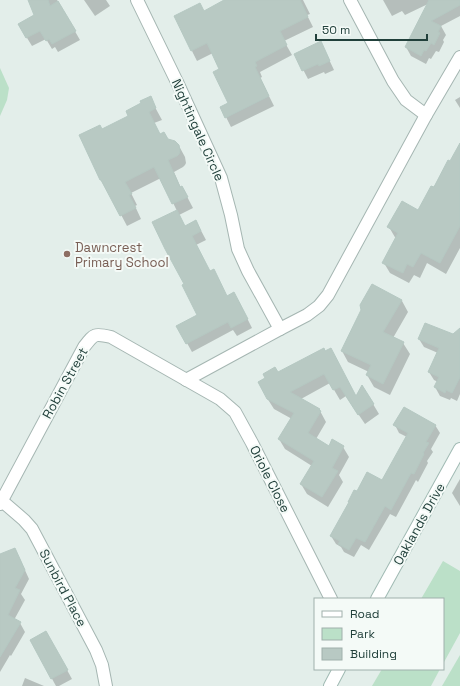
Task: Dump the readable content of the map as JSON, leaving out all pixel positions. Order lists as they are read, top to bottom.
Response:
{
  "streets": {
    "street": [
      "Nightingale Circle",
      "Robin Street",
      "Oriole Close",
      "Oaklands Drive",
      "Sunbird Place"
    ]
  },
  "crossings": [
    ["Robin Street", "Oriole Close"],
    ["Robin Street", "Sunbird Place"]
  ],
  "places": ["Dawncrest Primary School"],
  "legend": ["Road", "Park", "Building"],
  "scale_bar": "50 m"
}
